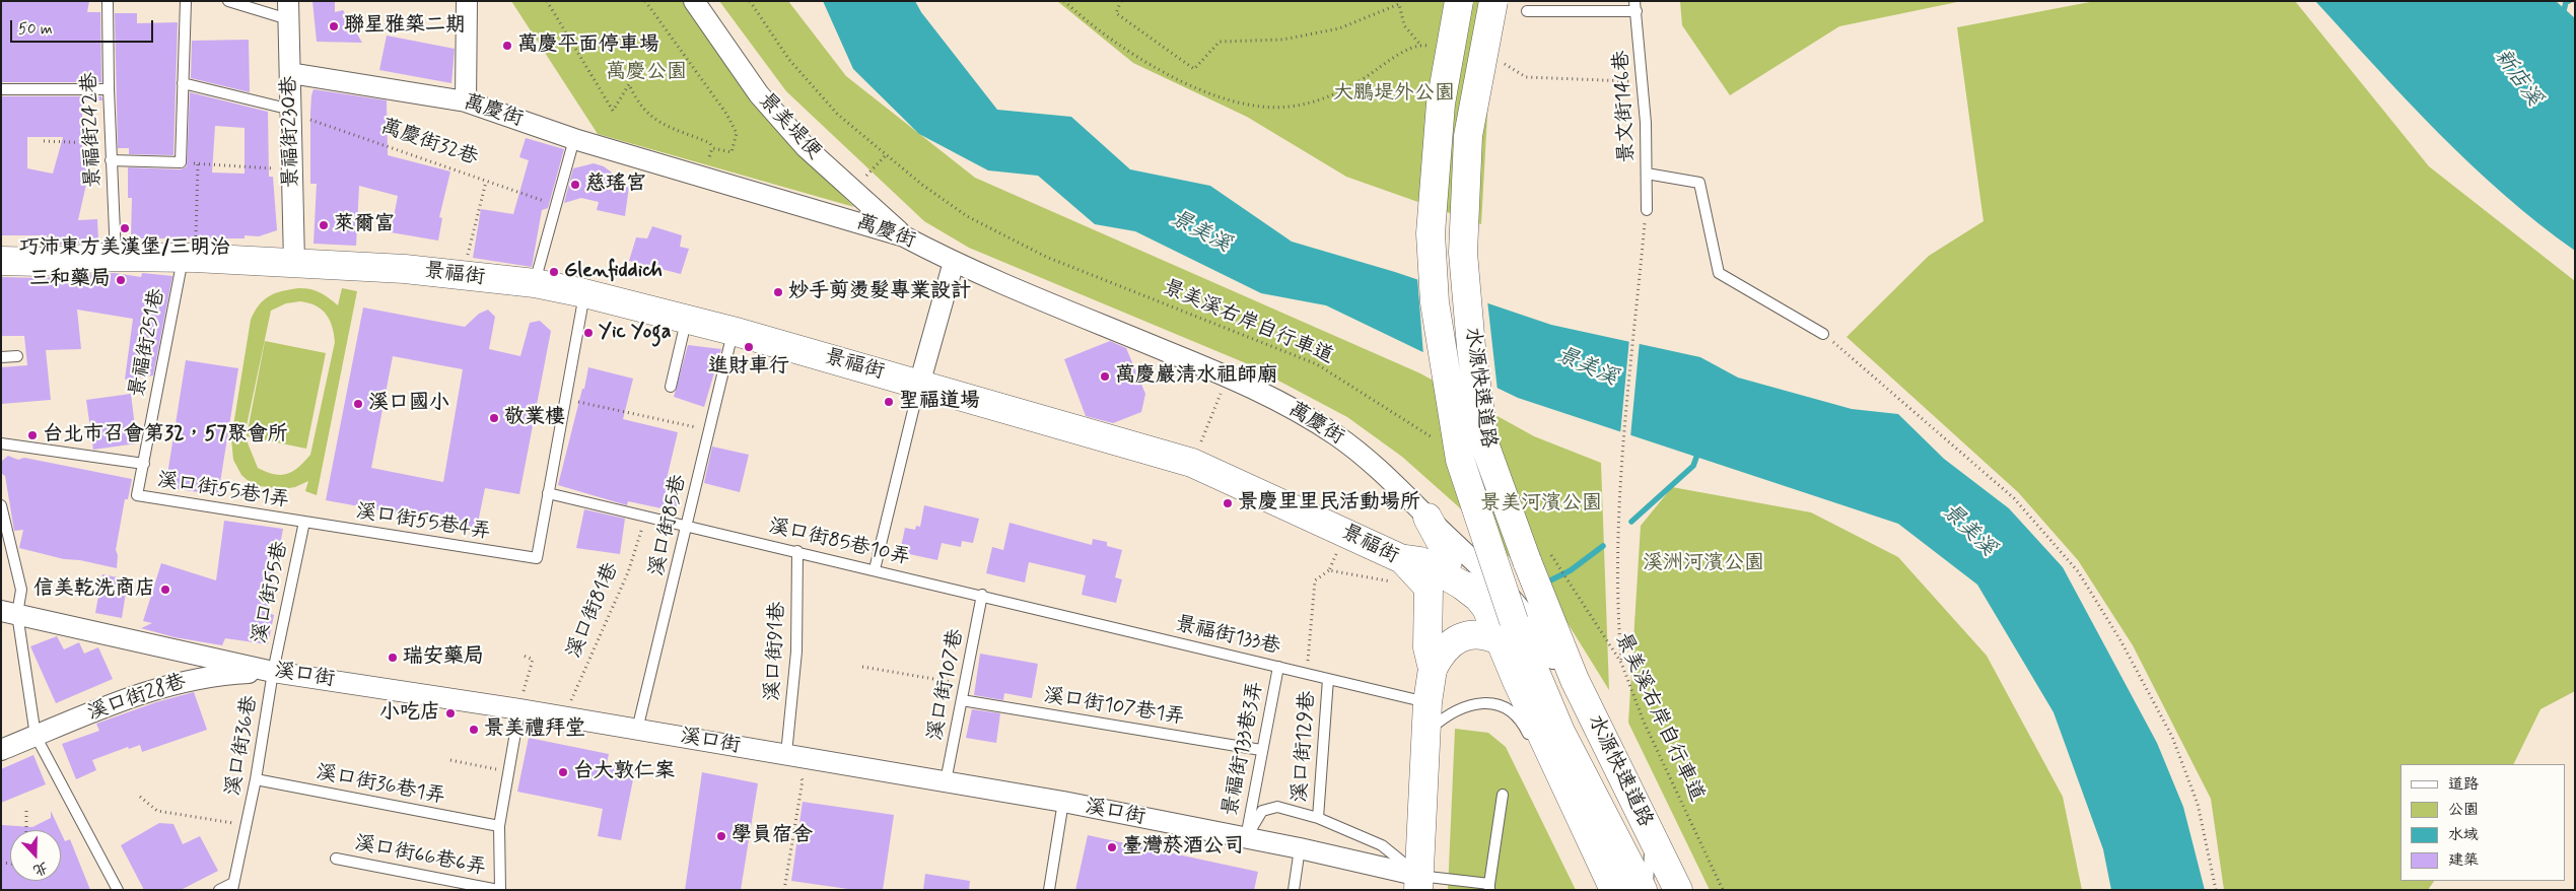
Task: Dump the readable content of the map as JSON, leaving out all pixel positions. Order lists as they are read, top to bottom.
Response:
{
  "streets": {
    "main road": ["景福街", "水源快速道路"],
    "street": [
      "萬慶街",
      "景美堤便",
      "景福街230巷",
      "溪口街",
      "溪口街28巷"
    ],
    "lane": [
      "景文街146巷",
      "景福街242巷",
      "景福街251巷",
      "溪口街55巷1弄",
      "溪口街55巷4弄",
      "溪口街85巷",
      "溪口街85巷10弄",
      "溪口街55巷",
      "景福街133巷",
      "溪口街91巷",
      "溪口街107巷",
      "溪口街107巷1弄",
      "溪口街36巷",
      "溪口街129巷",
      "景福街133巷3弄",
      "溪口街36巷1弄",
      "溪口街66巷6弄"
    ],
    "path": ["萬慶街32巷", "景美溪右岸自行車道", "溪口街81巷"]
  },
  "crossings": [
    ["萬慶街", "景美堤便"],
    ["萬慶街", "景福街230巷"],
    ["景福街242巷", "景福街"],
    ["景福街230巷", "萬慶街32巷"],
    ["景福街230巷", "景福街"],
    ["景福街", "景福街251巷"],
    ["景福街", "溪口街85巷"],
    ["景福街", "景福街133巷"],
    ["景福街251巷", "溪口街55巷1弄"],
    ["溪口街55巷1弄", "溪口街55巷4弄"],
    ["溪口街55巷1弄", "溪口街55巷"],
    ["溪口街55巷4弄", "溪口街85巷10弄"],
    ["溪口街55巷4弄", "溪口街55巷"],
    ["溪口街85巷", "溪口街85巷10弄"],
    ["溪口街85巷", "溪口街"],
    ["溪口街85巷10弄", "溪口街81巷"],
    ["溪口街85巷10弄", "景福街133巷"],
    ["溪口街85巷10弄", "溪口街91巷"],
    ["溪口街85巷10弄", "溪口街107巷"],
    ["溪口街55巷", "溪口街"],
    ["溪口街55巷", "溪口街28巷"],
    ["溪口街55巷", "溪口街36巷"],
    ["溪口街81巷", "溪口街"],
    ["景福街133巷", "溪口街129巷"],
    ["景福街133巷", "景福街133巷3弄"],
    ["溪口街91巷", "溪口街"],
    ["溪口街", "溪口街107巷"],
    ["溪口街", "溪口街28巷"],
    ["溪口街", "溪口街36巷"],
    ["溪口街", "溪口街129巷"],
    ["溪口街", "景福街133巷3弄"],
    ["溪口街107巷", "溪口街107巷1弄"],
    ["溪口街28巷", "溪口街36巷"],
    ["溪口街107巷1弄", "景福街133巷3弄"],
    ["溪口街36巷", "溪口街36巷1弄"],
    ["溪口街129巷", "景福街133巷3弄"]
  ],
  "water": ["新店溪", "景美溪"],
  "parks": [
    "萬慶公園",
    "大鵬堤外公園",
    "景美河濱公園",
    "溪洲河濱公園"
  ],
  "places": [
    "聯星雅築二期",
    "萬慶平面停車場",
    "慈瑤宮",
    "萊爾富",
    "巧沛東方美漢堡/三明治",
    "Glenfiddich",
    "三和藥局",
    "妙手剪燙髮專業設計",
    "Yic Yoga",
    "進財車行",
    "萬慶巖清水祖師廟",
    "聖福道場",
    "溪口國小",
    "敬業樓",
    "台北市召會第32，57聚會所",
    "景慶里里民活動場所",
    "信美乾洗商店",
    "瑞安藥局",
    "小吃店",
    "景美禮拜堂",
    "台大敦仁案",
    "學員宿舍",
    "臺灣菸酒公司"
  ],
  "legend": [
    "道路",
    "公園",
    "水域",
    "建築"
  ],
  "scale_bar": "50 m",
  "north": "bottom"
}
